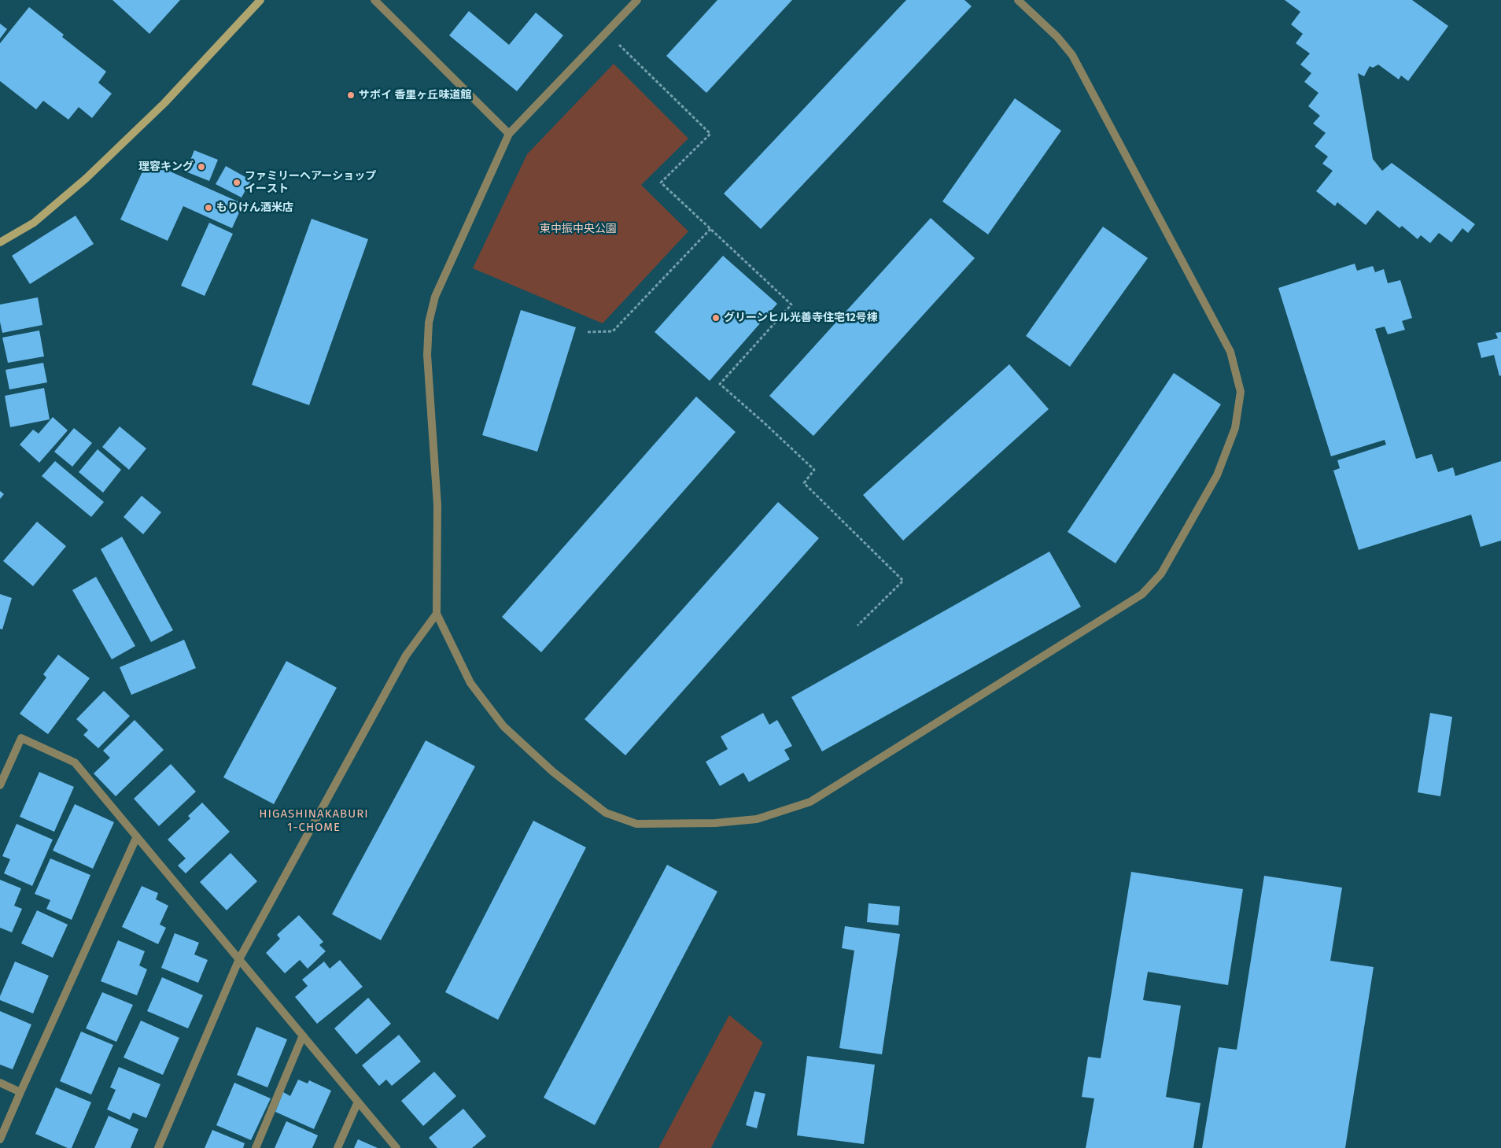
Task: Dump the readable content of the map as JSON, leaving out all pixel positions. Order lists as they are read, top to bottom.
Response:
{
  "districts": ["HIGASHINAKABURI 1-CHOME"],
  "parks": ["東中振中央公園"],
  "places": [
    "サボイ 香里ヶ丘味道館",
    "理容キング",
    "ファミリーヘアーショップ イースト",
    "もりけん酒米店",
    "グリーンヒル光善寺住宅12号棟"
  ]
}
